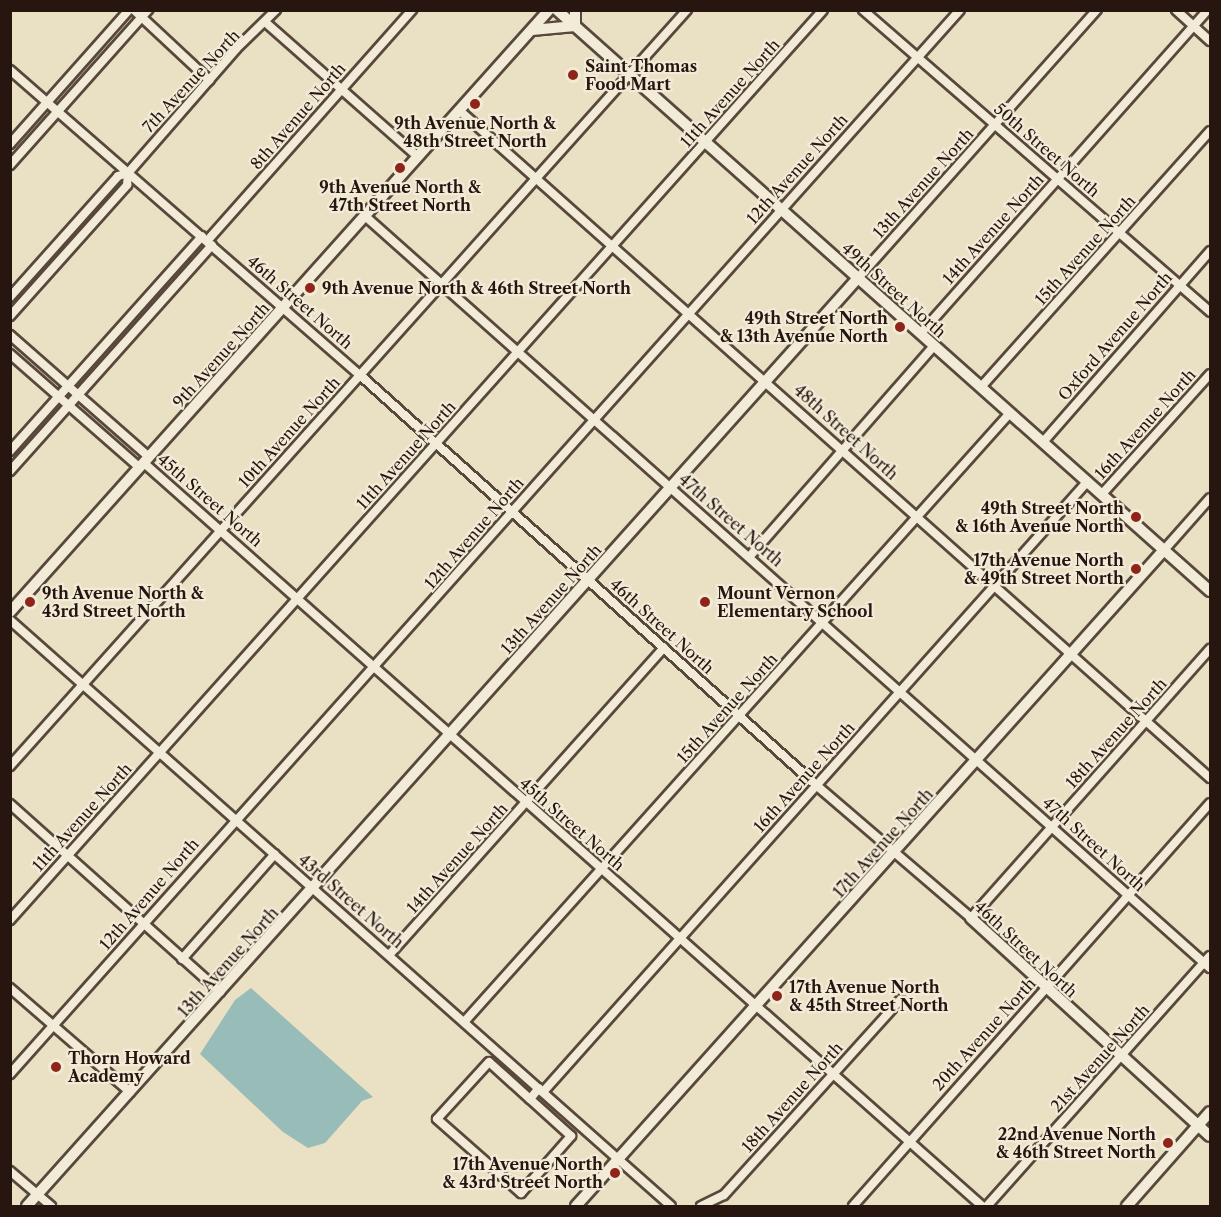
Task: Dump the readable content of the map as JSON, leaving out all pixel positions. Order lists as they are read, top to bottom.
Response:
{
  "streets": {
    "street": [
      "7th Avenue North",
      "11th Avenue North",
      "8th Avenue North",
      "50th Street North",
      "12th Avenue North",
      "13th Avenue North",
      "14th Avenue North",
      "15th Avenue North",
      "49th Street North",
      "46th Street North",
      "Oxford Avenue North",
      "9th Avenue North",
      "16th Avenue North",
      "10th Avenue North",
      "48th Street North",
      "45th Street North",
      "47th Street North",
      "18th Avenue North",
      "17th Avenue North",
      "43rd Street North",
      "20th Avenue North",
      "21st Avenue North"
    ]
  },
  "crossings": [
    ["7th Avenue North", "46th Street North"],
    ["11th Avenue North", "49th Street North"],
    ["11th Avenue North", "46th Street North"],
    ["11th Avenue North", "48th Street North"],
    ["11th Avenue North", "45th Street North"],
    ["11th Avenue North", "47th Street North"],
    ["11th Avenue North", "43rd Street North"],
    ["8th Avenue North", "46th Street North"],
    ["8th Avenue North", "45th Street North"],
    ["50th Street North", "12th Avenue North"],
    ["50th Street North", "13th Avenue North"],
    ["50th Street North", "14th Avenue North"],
    ["50th Street North", "15th Avenue North"],
    ["50th Street North", "Oxford Avenue North"],
    ["12th Avenue North", "49th Street North"],
    ["12th Avenue North", "46th Street North"],
    ["12th Avenue North", "48th Street North"],
    ["12th Avenue North", "45th Street North"],
    ["12th Avenue North", "47th Street North"],
    ["12th Avenue North", "43rd Street North"],
    ["13th Avenue North", "49th Street North"],
    ["13th Avenue North", "46th Street North"],
    ["13th Avenue North", "48th Street North"],
    ["13th Avenue North", "45th Street North"],
    ["13th Avenue North", "47th Street North"],
    ["13th Avenue North", "43rd Street North"],
    ["14th Avenue North", "49th Street North"],
    ["14th Avenue North", "46th Street North"],
    ["14th Avenue North", "45th Street North"],
    ["14th Avenue North", "43rd Street North"],
    ["15th Avenue North", "49th Street North"],
    ["15th Avenue North", "46th Street North"],
    ["15th Avenue North", "48th Street North"],
    ["15th Avenue North", "45th Street North"],
    ["15th Avenue North", "47th Street North"],
    ["15th Avenue North", "43rd Street North"],
    ["49th Street North", "Oxford Avenue North"],
    ["49th Street North", "16th Avenue North"],
    ["49th Street North", "10th Avenue North"],
    ["49th Street North", "17th Avenue North"],
    ["46th Street North", "9th Avenue North"],
    ["46th Street North", "16th Avenue North"],
    ["46th Street North", "10th Avenue North"],
    ["46th Street North", "18th Avenue North"],
    ["46th Street North", "17th Avenue North"],
    ["46th Street North", "20th Avenue North"],
    ["46th Street North", "21st Avenue North"],
    ["9th Avenue North", "48th Street North"],
    ["9th Avenue North", "45th Street North"],
    ["9th Avenue North", "47th Street North"],
    ["16th Avenue North", "48th Street North"],
    ["16th Avenue North", "45th Street North"],
    ["16th Avenue North", "47th Street North"],
    ["16th Avenue North", "43rd Street North"],
    ["10th Avenue North", "48th Street North"],
    ["10th Avenue North", "45th Street North"],
    ["10th Avenue North", "47th Street North"],
    ["10th Avenue North", "43rd Street North"],
    ["48th Street North", "18th Avenue North"],
    ["48th Street North", "17th Avenue North"],
    ["45th Street North", "18th Avenue North"],
    ["45th Street North", "17th Avenue North"],
    ["45th Street North", "20th Avenue North"],
    ["47th Street North", "18th Avenue North"],
    ["47th Street North", "17th Avenue North"],
    ["47th Street North", "20th Avenue North"],
    ["47th Street North", "21st Avenue North"],
    ["17th Avenue North", "43rd Street North"]
  ],
  "places": [
    "Saint Thomas Food Mart",
    "9th Avenue North & 48th Street North",
    "9th Avenue North & 47th Street North",
    "9th Avenue North & 46th Street North",
    "49th Street North & 13th Avenue North",
    "49th Street North & 16th Avenue North",
    "17th Avenue North & 49th Street North",
    "9th Avenue North & 43rd Street North",
    "Mount Vernon Elementary School",
    "17th Avenue North & 45th Street North",
    "Thorn Howard Academy",
    "22nd Avenue North & 46th Street North",
    "17th Avenue North & 43rd Street North"
  ]
}
